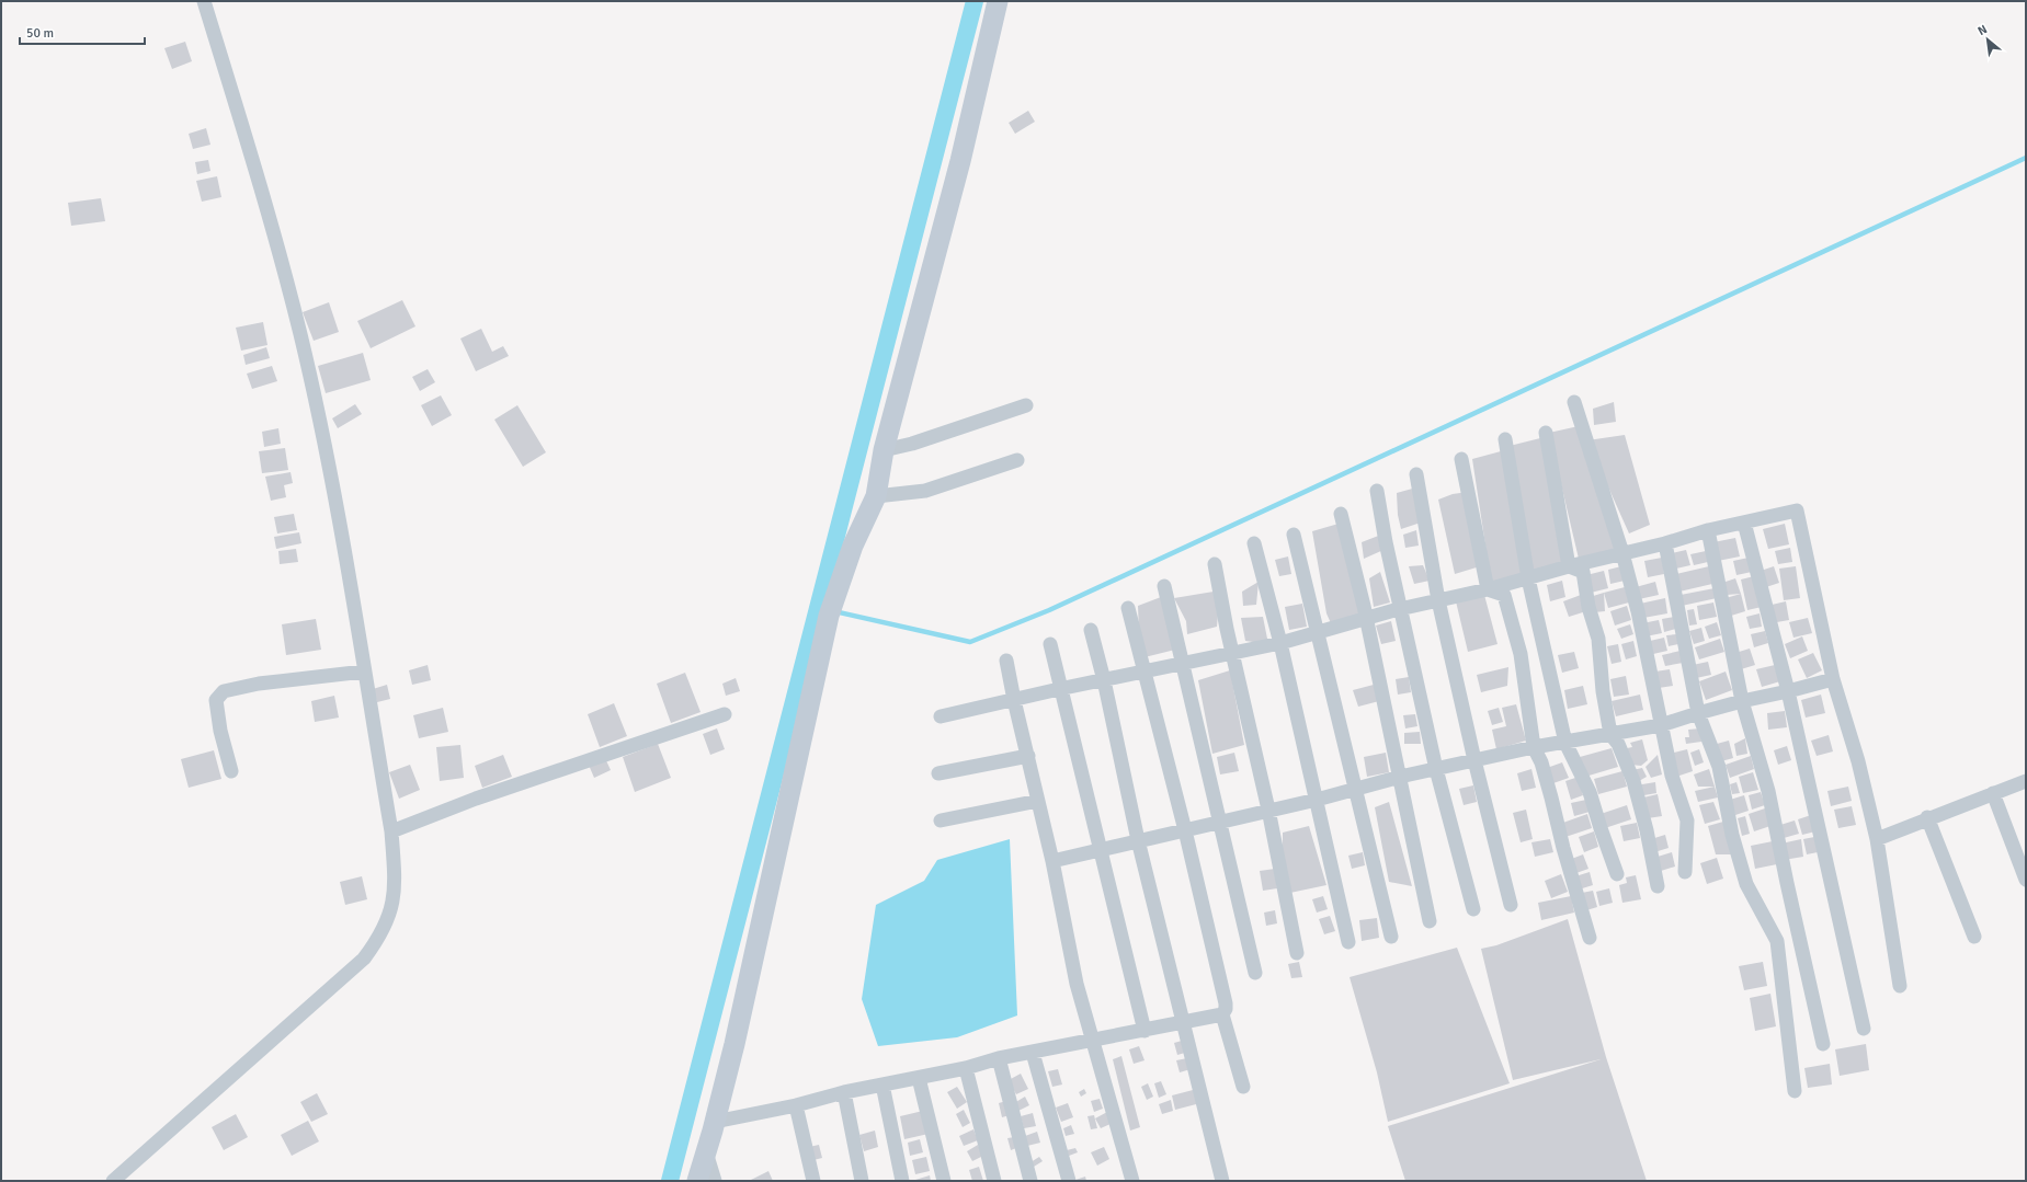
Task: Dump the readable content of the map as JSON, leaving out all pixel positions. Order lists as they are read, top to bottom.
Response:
{
  "scale_bar": "50 m",
  "north": "top left"
}
